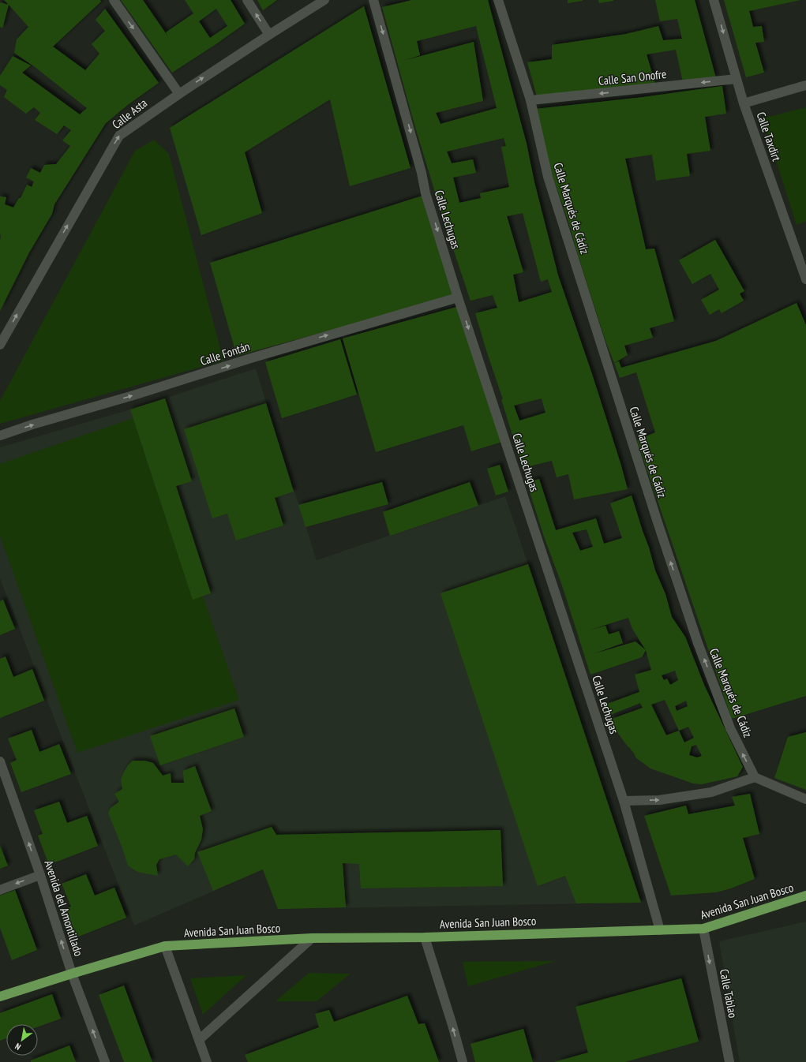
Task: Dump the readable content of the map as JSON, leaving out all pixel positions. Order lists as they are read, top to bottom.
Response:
{
  "streets": {
    "main road": ["Avenida San Juan Bosco"],
    "street": [
      "Calle San Onofre",
      "Calle Asta",
      "Calle Taxdirt",
      "Calle Marqués de Cádiz",
      "Calle Lechugas",
      "Calle Fontán",
      "Avenida del Amontillado",
      "Calle Tablao"
    ]
  },
  "crossings": [
    ["Calle San Onofre", "Calle Taxdirt"],
    ["Calle San Onofre", "Calle Marqués de Cádiz"],
    ["Calle Lechugas", "Calle Fontán"],
    ["Calle Lechugas", "Avenida San Juan Bosco"],
    ["Avenida San Juan Bosco", "Avenida del Amontillado"],
    ["Avenida San Juan Bosco", "Calle Tablao"]
  ],
  "one_way": [
    "Calle San Onofre",
    "Calle Asta",
    "Calle Marqués de Cádiz",
    "Calle Lechugas",
    "Calle Fontán",
    "Avenida del Amontillado",
    "Calle Tablao"
  ],
  "north": "bottom left"
}
